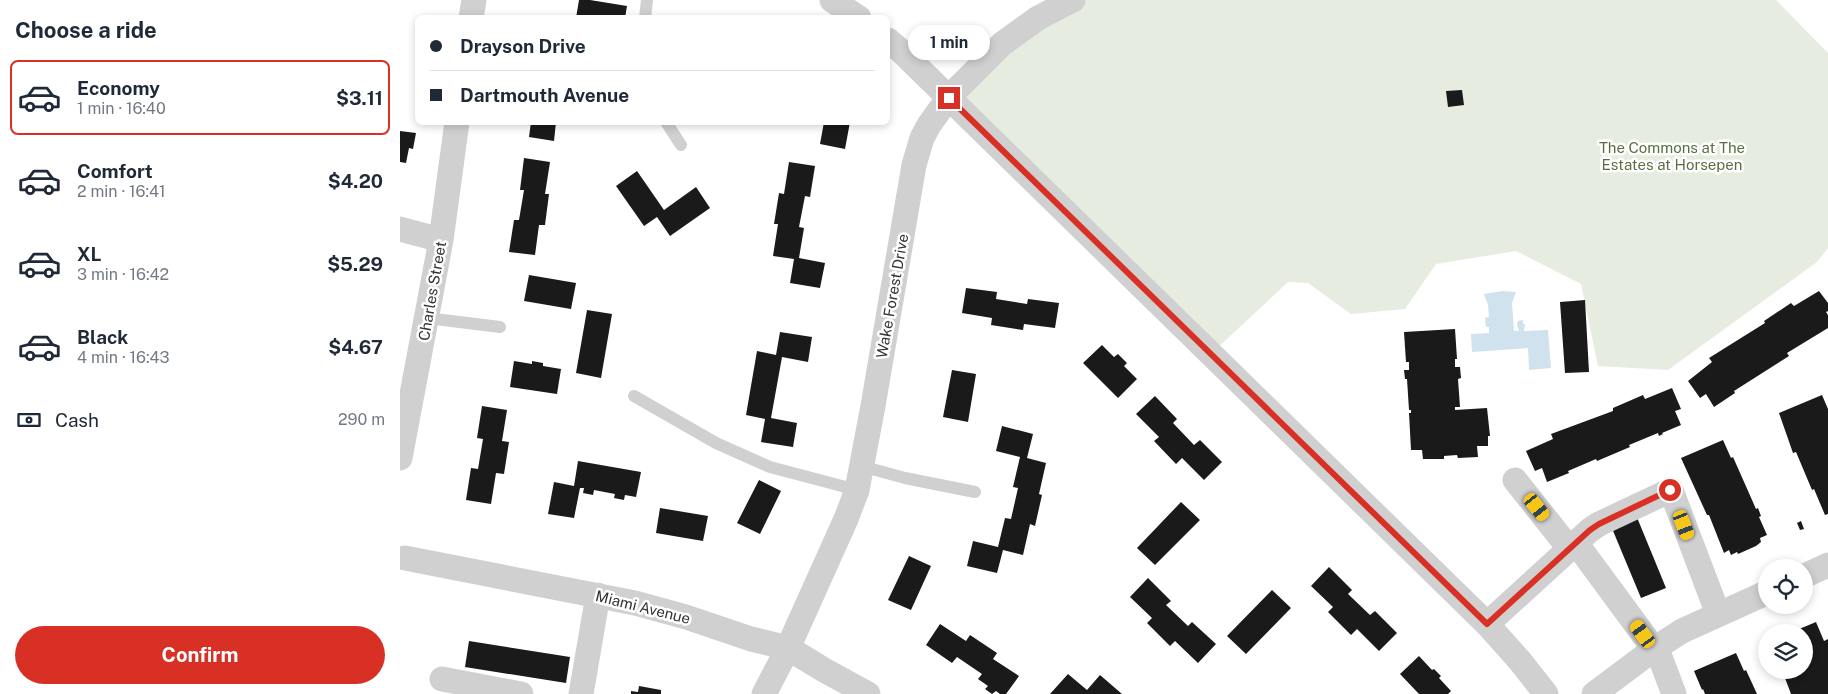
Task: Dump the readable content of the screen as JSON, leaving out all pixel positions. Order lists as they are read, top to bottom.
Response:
{
  "streets": {
    "street": ["Charles Street", "Wake Forest Drive", "Miami Avenue"]
  },
  "crossings": [
    ["Wake Forest Drive", "Miami Avenue"]
  ],
  "parks": ["The Commons at The Estates at Horsepen"],
  "page": {
    "heading": "Choose a ride",
    "banner": ["Drayson Drive", "Dartmouth Avenue"],
    "bubble": "1 min",
    "list": [
      {
        "name": "Economy",
        "note": "1 min · 16:40",
        "value": "$3.11"
      },
      {
        "name": "Comfort",
        "note": "2 min · 16:41",
        "value": "$4.20"
      },
      {
        "name": "XL",
        "note": "3 min · 16:42",
        "value": "$5.29"
      },
      {
        "name": "Black",
        "note": "4 min · 16:43",
        "value": "$4.67"
      }
    ],
    "pay": ["Cash", "290 m"],
    "buttons": "Confirm"
  }
}
